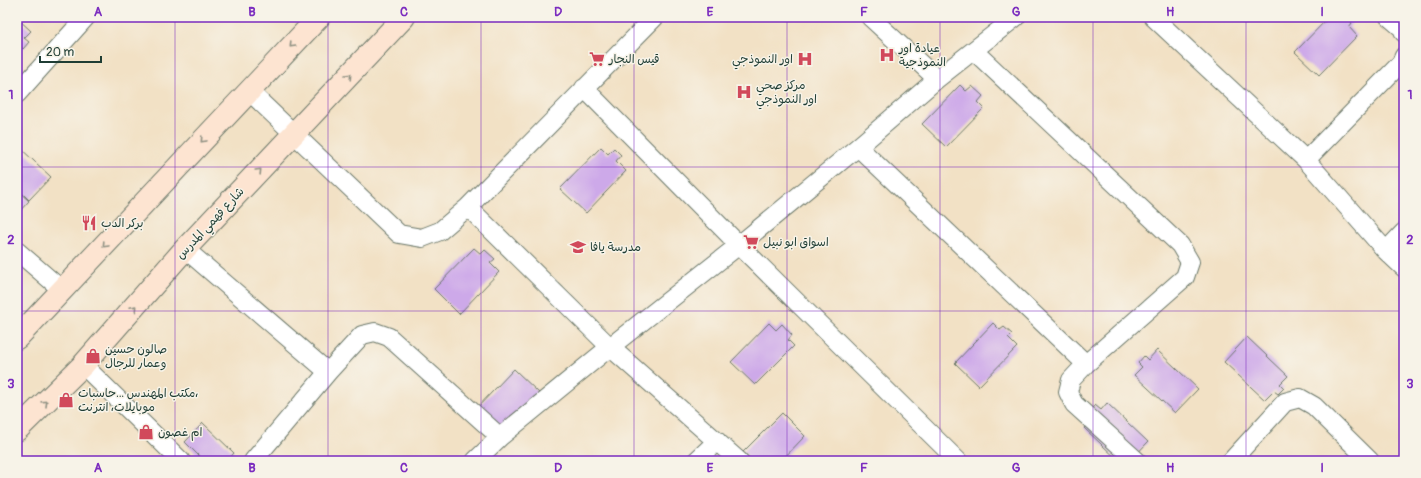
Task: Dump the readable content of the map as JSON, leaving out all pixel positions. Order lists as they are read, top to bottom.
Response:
{
  "streets": {
    "street": ["شارع فهمي المدرس"]
  },
  "places": {
    "hospital": ["عيادة اور النموذجية", "اور النموذجي", "مركز صحي اور النموذجي"],
    "supermarket": ["قيس النجار", "اسواق ابو نبيل"],
    "restaurant": ["بركر الدب"],
    "school or university": ["مدرسة يافا"],
    "shop": ["صالون حسين وعمار للرجال", "مكتب المهندس ...حاسبات، موبايلات، انترنت", "ام غصون"]
  },
  "scale_bar": "20 m",
  "grid": {
    "columns": [
      "A",
      "B",
      "C",
      "D",
      "E",
      "F",
      "G",
      "H",
      "I"
    ],
    "rows": ["1", "2", "3"]
  }
}
